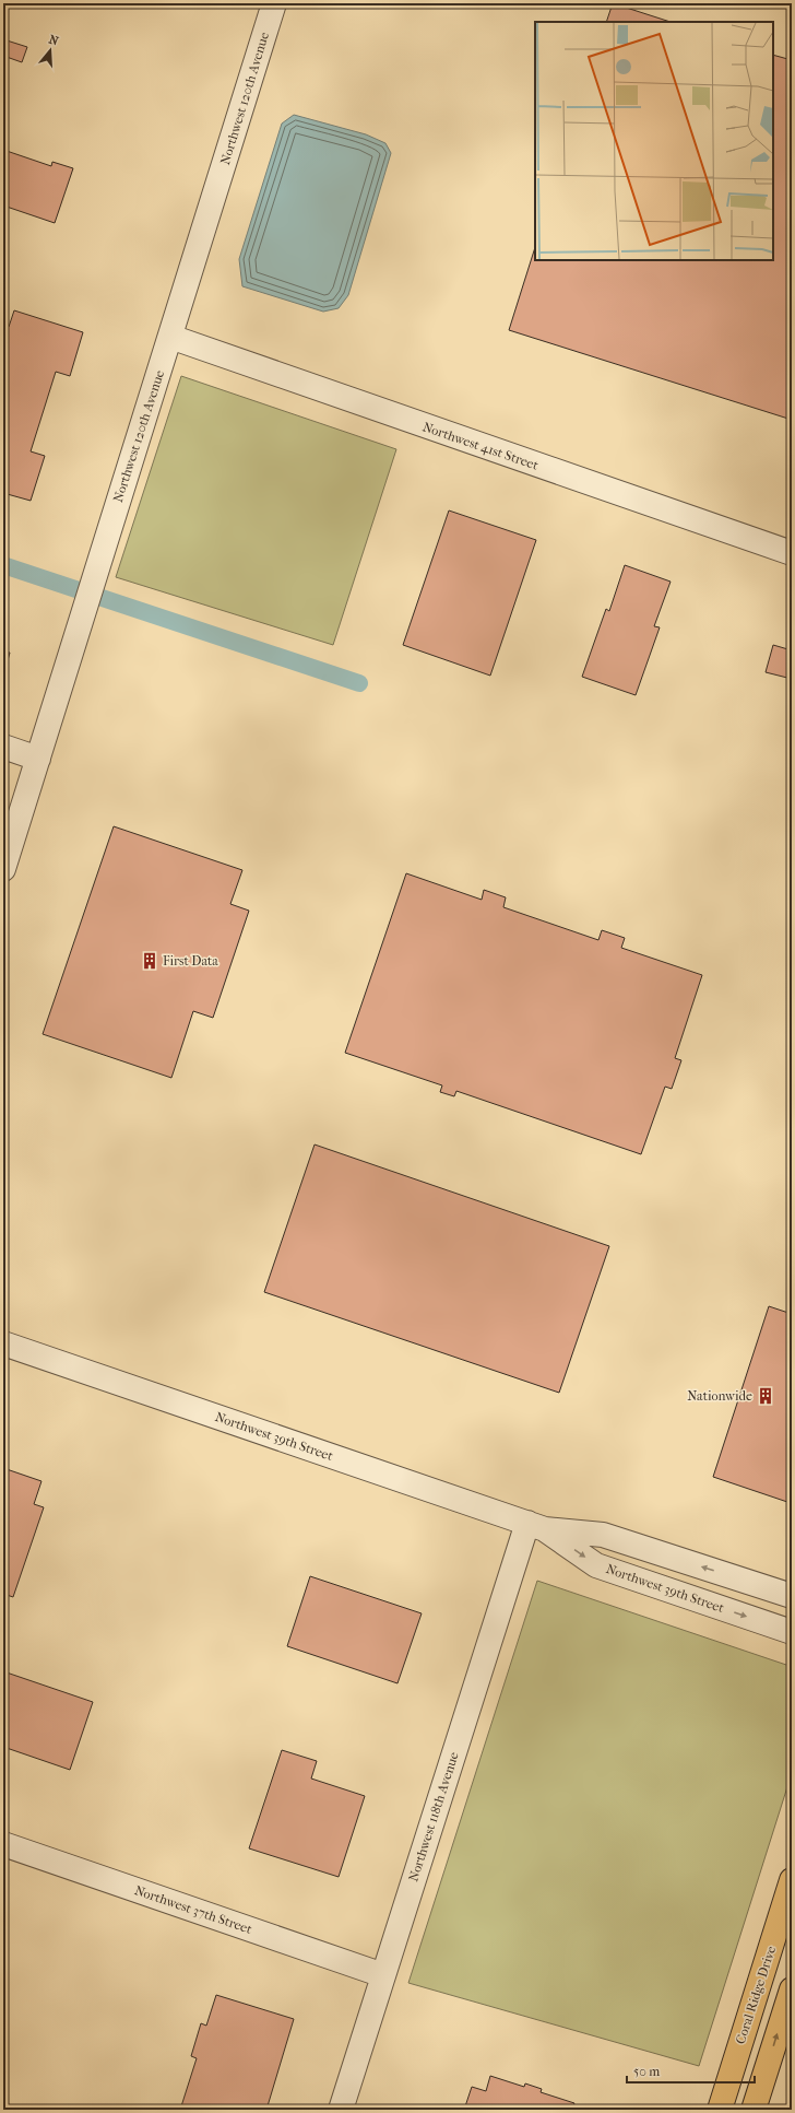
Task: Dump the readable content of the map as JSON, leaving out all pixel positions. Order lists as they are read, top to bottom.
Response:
{
  "streets": {
    "main road": ["Coral Ridge Drive"],
    "street": [
      "Northwest 120th Avenue",
      "Northwest 41st Street",
      "Northwest 39th Street",
      "Northwest 118th Avenue",
      "Northwest 37th Street"
    ]
  },
  "crossings": [
    ["Northwest 120th Avenue", "Northwest 41st Street"],
    ["Northwest 39th Street", "Northwest 118th Avenue"],
    ["Northwest 118th Avenue", "Northwest 37th Street"]
  ],
  "places": {
    "building": ["First Data", "Nationwide"]
  },
  "scale_bar": "50 m",
  "north": "top"
}
